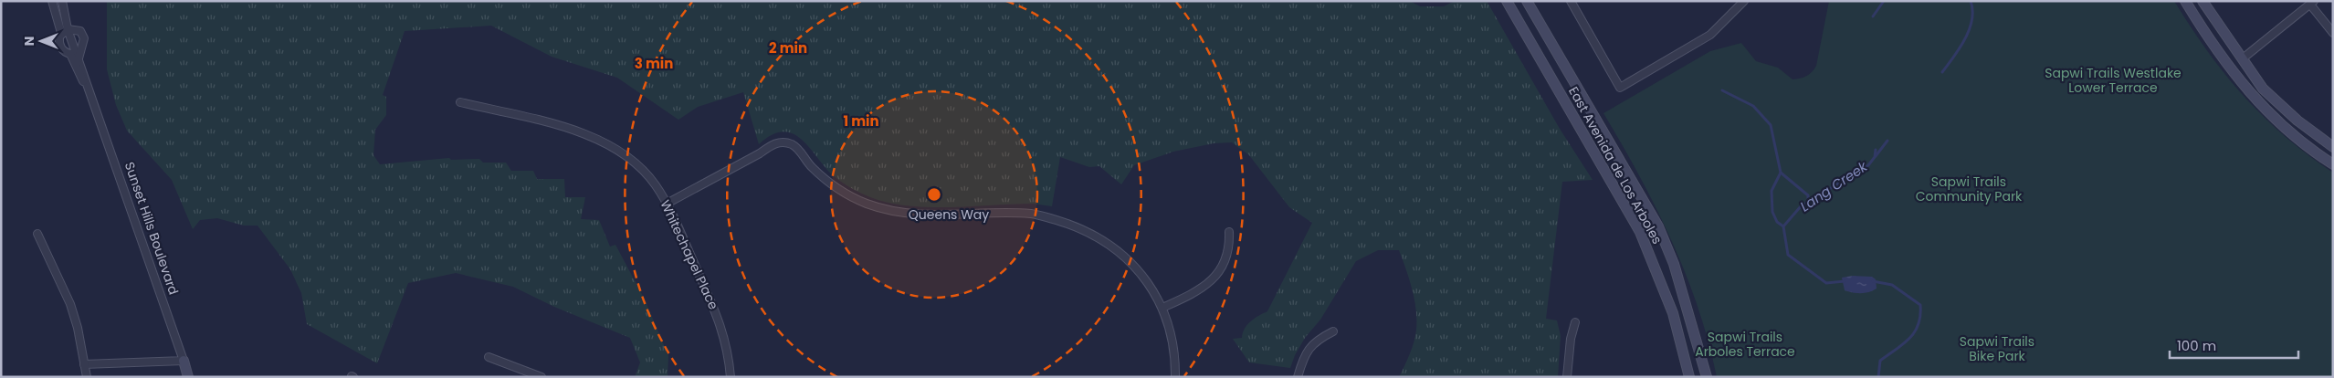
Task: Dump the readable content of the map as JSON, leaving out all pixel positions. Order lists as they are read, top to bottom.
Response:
{
  "streets": {
    "main road": ["East Avenida de Los Arboles", "Sunset Hills Boulevard"],
    "street": ["Queens Way", "Whitechapel Place"]
  },
  "crossings": [
    ["Queens Way", "Whitechapel Place"]
  ],
  "water": ["Lang Creek"],
  "parks": [
    "Sapwi Trails Westlake Lower Terrace",
    "Sapwi Trails Community Park",
    "Sapwi Trails Arboles Terrace",
    "Sapwi Trails Bike Park"
  ],
  "scale_bar": "100 m",
  "north": "left",
  "rings": ["2 min", "3 min", "1 min"]
}
